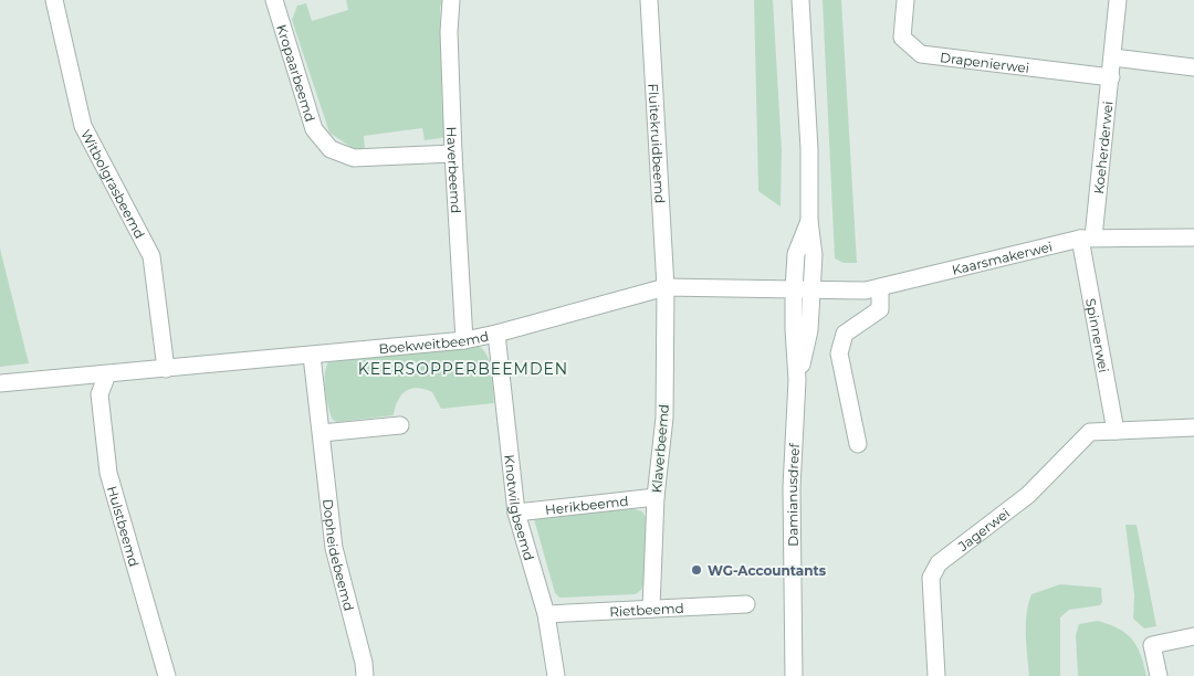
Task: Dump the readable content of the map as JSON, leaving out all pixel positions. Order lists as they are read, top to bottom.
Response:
{
  "streets": {
    "street": [
      "Drapenierwei",
      "Kropaarbeemd",
      "Fluitekruidbeemd",
      "Koeherderwei",
      "Haverbeemd",
      "Witbolgrasbeemd",
      "Kaarsmakerwei",
      "Spinnerwei",
      "Boekweitbeemd",
      "Klaverbeemd",
      "Damianusdreef",
      "Herikbeemd",
      "Knotwilgbeemd",
      "Hulstbeemd",
      "Jagerwei",
      "Dopheidebeemd",
      "Rietbeemd"
    ]
  },
  "crossings": [
    ["Drapenierwei", "Koeherderwei"],
    ["Kropaarbeemd", "Haverbeemd"],
    ["Fluitekruidbeemd", "Boekweitbeemd"],
    ["Fluitekruidbeemd", "Klaverbeemd"],
    ["Koeherderwei", "Kaarsmakerwei"],
    ["Koeherderwei", "Spinnerwei"],
    ["Haverbeemd", "Boekweitbeemd"],
    ["Witbolgrasbeemd", "Boekweitbeemd"],
    ["Kaarsmakerwei", "Spinnerwei"],
    ["Kaarsmakerwei", "Boekweitbeemd"],
    ["Kaarsmakerwei", "Damianusdreef"],
    ["Spinnerwei", "Jagerwei"],
    ["Boekweitbeemd", "Klaverbeemd"],
    ["Boekweitbeemd", "Damianusdreef"],
    ["Boekweitbeemd", "Knotwilgbeemd"],
    ["Boekweitbeemd", "Hulstbeemd"],
    ["Boekweitbeemd", "Dopheidebeemd"],
    ["Klaverbeemd", "Herikbeemd"],
    ["Klaverbeemd", "Rietbeemd"],
    ["Herikbeemd", "Knotwilgbeemd"],
    ["Knotwilgbeemd", "Rietbeemd"]
  ],
  "districts": ["KEERSOPPERBEEMDEN"],
  "places": ["WG-Accountants"]
}
